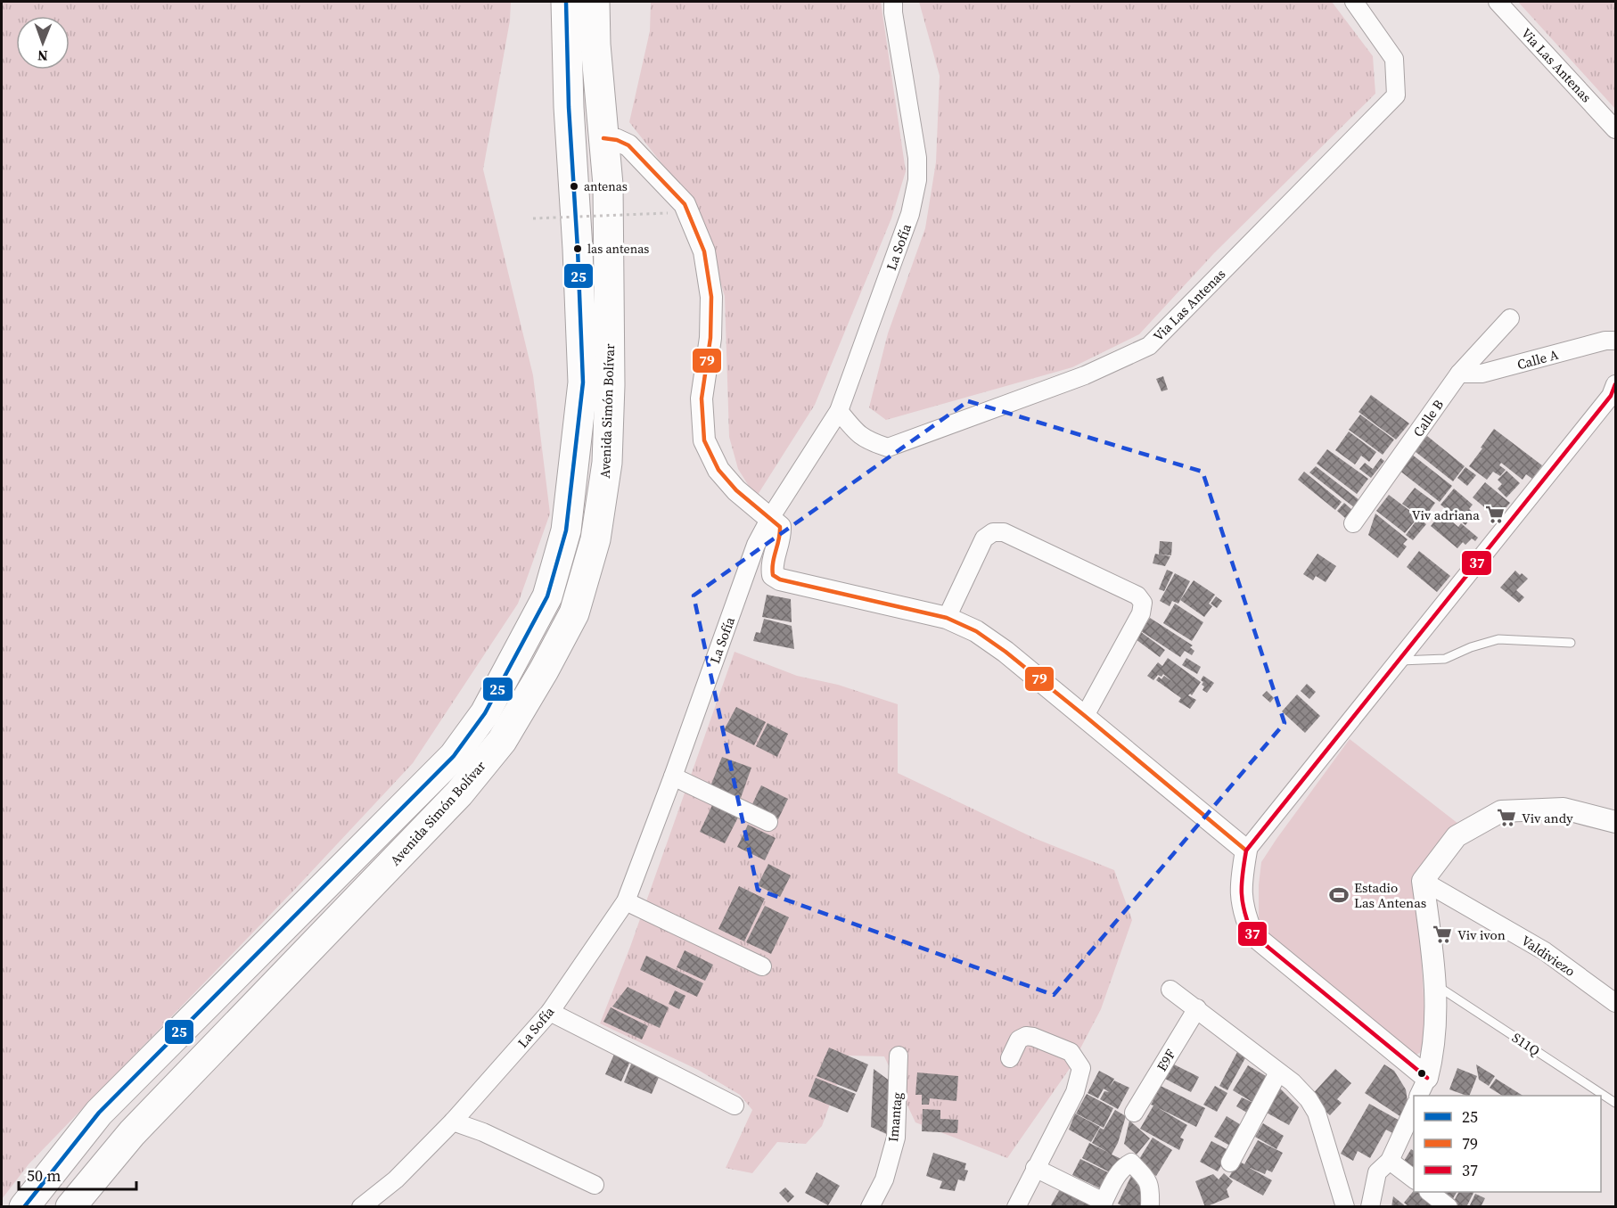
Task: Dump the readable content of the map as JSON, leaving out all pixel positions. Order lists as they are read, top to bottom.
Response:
{
  "streets": {
    "highway": ["Avenida Simón Bolívar"],
    "street": [
      "Via Las Antenas",
      "La Sofía",
      "Calle A",
      "Calle B",
      "Valdiviezo",
      "E9F",
      "Imantag"
    ],
    "lane": ["S11Q"]
  },
  "crossings": [
    ["Via Las Antenas", "La Sofía"],
    ["Calle A", "Calle B"]
  ],
  "places": {
    "other": ["antenas", "las antenas"],
    "supermarket": ["Viv adriana", "Viv andy", "Viv ivon"],
    "sports": ["Estadio Las Antenas"]
  },
  "lines": ["transit line 25", "transit line 79", "transit line 37"],
  "legend": ["25", "79", "37"],
  "scale_bar": "50 m",
  "north": "bottom"
}
